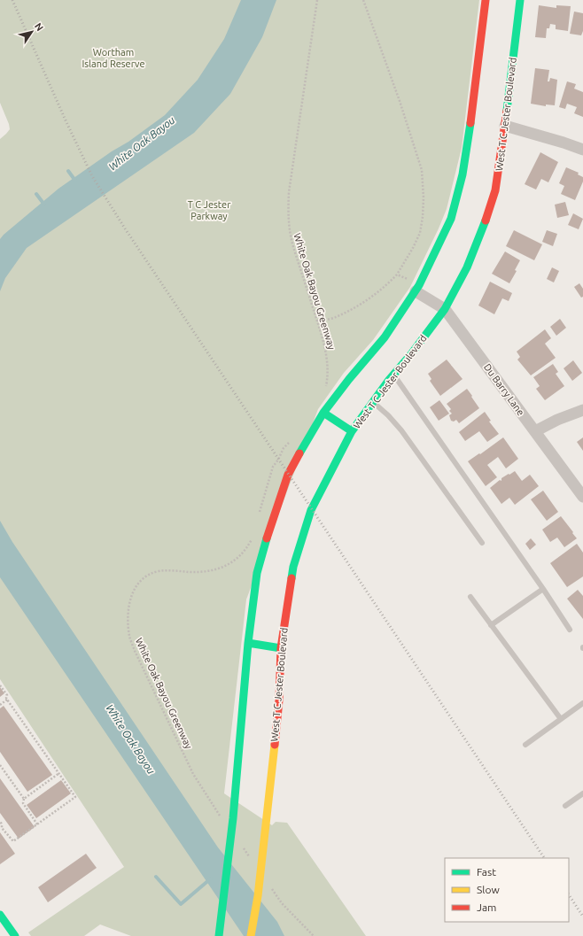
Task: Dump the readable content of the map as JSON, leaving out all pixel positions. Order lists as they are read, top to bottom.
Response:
{
  "streets": {
    "main road": ["West T C Jester Boulevard"],
    "street": ["Du Barry Lane"],
    "path": ["White Oak Bayou Greenway"]
  },
  "crossings": [
    ["West T C Jester Boulevard", "Du Barry Lane"]
  ],
  "water": ["White Oak Bayou"],
  "parks": ["Wortham Island Reserve", "T C Jester Parkway"],
  "legend": ["Fast", "Slow", "Jam"],
  "north": "top right"
}
